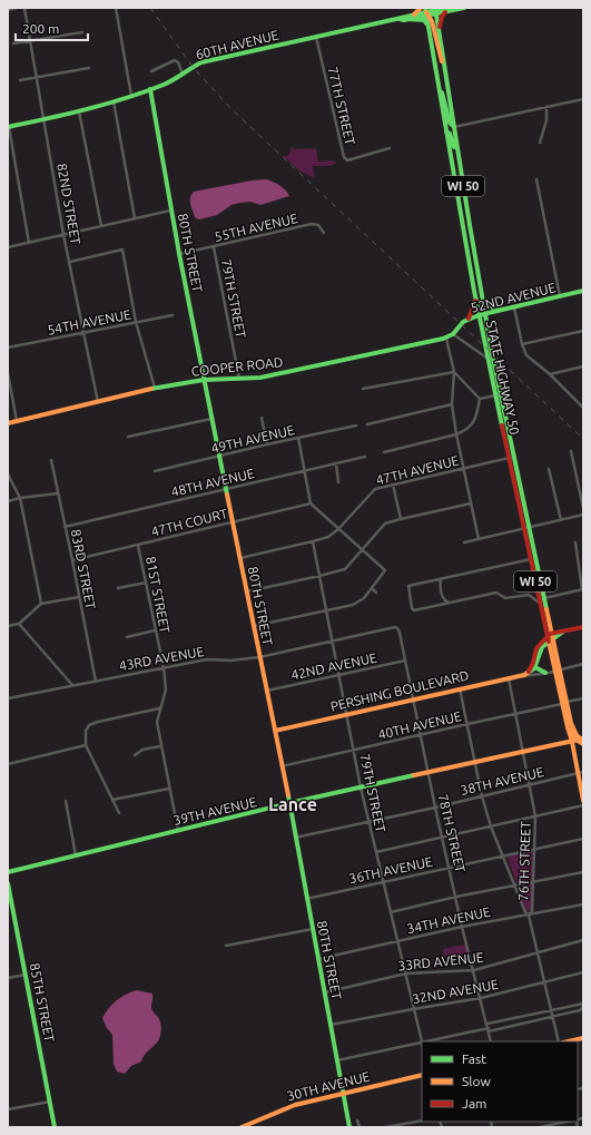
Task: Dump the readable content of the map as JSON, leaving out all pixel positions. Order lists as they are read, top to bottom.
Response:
{
  "streets": {
    "street": [
      "60TH AVENUE",
      "77TH STREET",
      "WI 50",
      "82ND STREET",
      "55TH AVENUE",
      "80TH STREET",
      "52ND AVENUE",
      "79TH STREET",
      "54TH AVENUE",
      "COOPER ROAD",
      "STATE HIGHWAY 50",
      "49TH AVENUE",
      "47TH AVENUE",
      "48TH AVENUE",
      "47TH COURT",
      "83RD STREET",
      "81ST STREET",
      "43RD AVENUE",
      "42ND AVENUE",
      "PERSHING BOULEVARD",
      "40TH AVENUE",
      "38TH AVENUE",
      "39TH AVENUE",
      "78TH STREET",
      "76TH STREET",
      "36TH AVENUE",
      "34TH AVENUE",
      "33RD AVENUE",
      "32ND AVENUE",
      "85TH STREET",
      "30TH AVENUE"
    ]
  },
  "crossings": [
    ["60TH AVENUE", "77TH STREET"],
    ["60TH AVENUE", "82ND STREET"],
    ["60TH AVENUE", "80TH STREET"],
    ["60TH AVENUE", "STATE HIGHWAY 50"],
    ["82ND STREET", "54TH AVENUE"],
    ["82ND STREET", "COOPER ROAD"],
    ["55TH AVENUE", "80TH STREET"],
    ["55TH AVENUE", "79TH STREET"],
    ["80TH STREET", "COOPER ROAD"],
    ["80TH STREET", "49TH AVENUE"],
    ["80TH STREET", "47TH AVENUE"],
    ["80TH STREET", "48TH AVENUE"],
    ["80TH STREET", "47TH COURT"],
    ["80TH STREET", "43RD AVENUE"],
    ["80TH STREET", "42ND AVENUE"],
    ["80TH STREET", "PERSHING BOULEVARD"],
    ["80TH STREET", "40TH AVENUE"],
    ["80TH STREET", "38TH AVENUE"],
    ["80TH STREET", "39TH AVENUE"],
    ["80TH STREET", "36TH AVENUE"],
    ["80TH STREET", "34TH AVENUE"],
    ["80TH STREET", "33RD AVENUE"],
    ["80TH STREET", "32ND AVENUE"],
    ["80TH STREET", "30TH AVENUE"],
    ["52ND AVENUE", "COOPER ROAD"],
    ["52ND AVENUE", "STATE HIGHWAY 50"],
    ["79TH STREET", "COOPER ROAD"],
    ["79TH STREET", "47TH AVENUE"],
    ["79TH STREET", "43RD AVENUE"],
    ["79TH STREET", "42ND AVENUE"],
    ["79TH STREET", "PERSHING BOULEVARD"],
    ["79TH STREET", "40TH AVENUE"],
    ["79TH STREET", "38TH AVENUE"],
    ["79TH STREET", "39TH AVENUE"],
    ["79TH STREET", "36TH AVENUE"],
    ["79TH STREET", "34TH AVENUE"],
    ["79TH STREET", "33RD AVENUE"],
    ["79TH STREET", "32ND AVENUE"],
    ["STATE HIGHWAY 50", "47TH AVENUE"],
    ["STATE HIGHWAY 50", "PERSHING BOULEVARD"],
    ["STATE HIGHWAY 50", "40TH AVENUE"],
    ["STATE HIGHWAY 50", "39TH AVENUE"],
    ["48TH AVENUE", "83RD STREET"],
    ["47TH COURT", "83RD STREET"],
    ["47TH COURT", "81ST STREET"],
    ["83RD STREET", "43RD AVENUE"],
    ["81ST STREET", "43RD AVENUE"],
    ["81ST STREET", "39TH AVENUE"],
    ["43RD AVENUE", "78TH STREET"],
    ["42ND AVENUE", "78TH STREET"],
    ["PERSHING BOULEVARD", "78TH STREET"],
    ["PERSHING BOULEVARD", "76TH STREET"],
    ["40TH AVENUE", "78TH STREET"],
    ["40TH AVENUE", "76TH STREET"],
    ["38TH AVENUE", "78TH STREET"],
    ["38TH AVENUE", "76TH STREET"],
    ["39TH AVENUE", "78TH STREET"],
    ["39TH AVENUE", "76TH STREET"],
    ["78TH STREET", "36TH AVENUE"],
    ["78TH STREET", "34TH AVENUE"],
    ["78TH STREET", "33RD AVENUE"],
    ["78TH STREET", "32ND AVENUE"],
    ["76TH STREET", "36TH AVENUE"],
    ["76TH STREET", "34TH AVENUE"],
    ["76TH STREET", "33RD AVENUE"],
    ["76TH STREET", "32ND AVENUE"]
  ],
  "districts": ["Lance"],
  "legend": ["Fast", "Slow", "Jam"],
  "scale_bar": "200 m"
}
